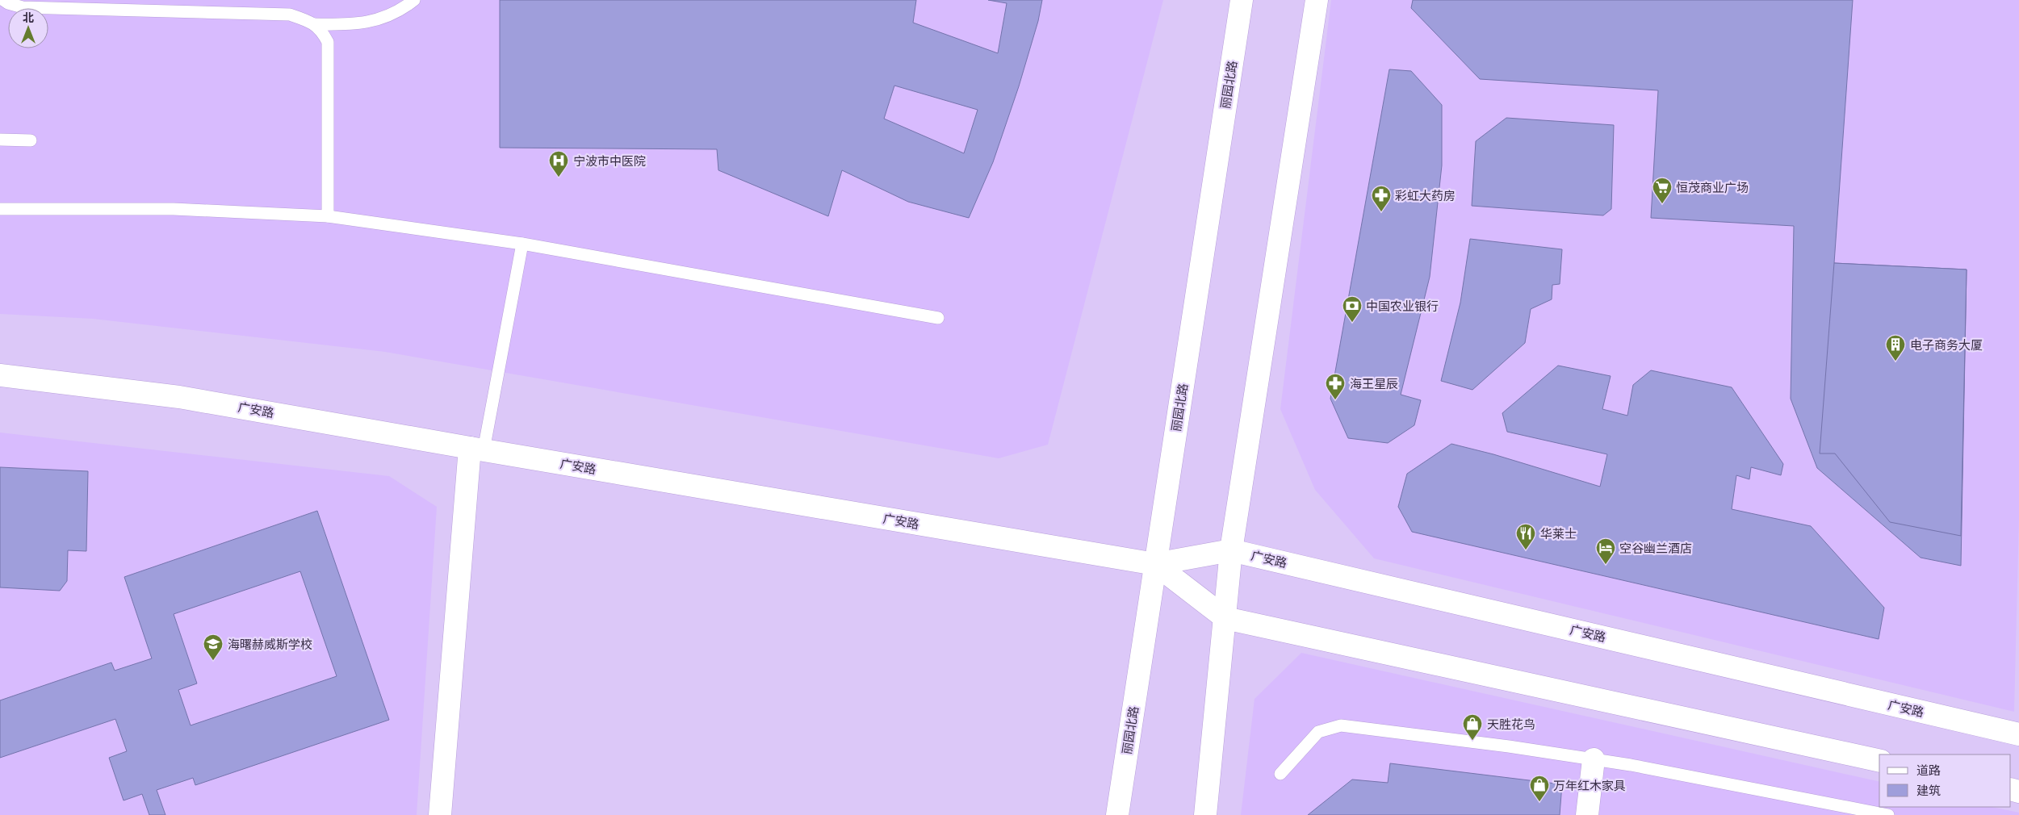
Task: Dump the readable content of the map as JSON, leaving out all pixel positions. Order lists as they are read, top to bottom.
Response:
{
  "streets": {
    "street": ["丽园北路", "广安路"]
  },
  "crossings": [
    ["丽园北路", "广安路"]
  ],
  "places": {
    "hospital": ["宁波市中医院"],
    "supermarket": ["恒茂商业广场"],
    "pharmacy": ["彩虹大药房", "海王星辰"],
    "bank": ["中国农业银行"],
    "building": ["电子商务大厦"],
    "restaurant": ["华莱士"],
    "hotel": ["空谷幽兰酒店"],
    "school or university": ["海曙赫威斯学校"],
    "shop": ["天胜花鸟", "万年红木家具"]
  },
  "legend": ["道路", "建筑"],
  "north": "top"
}
